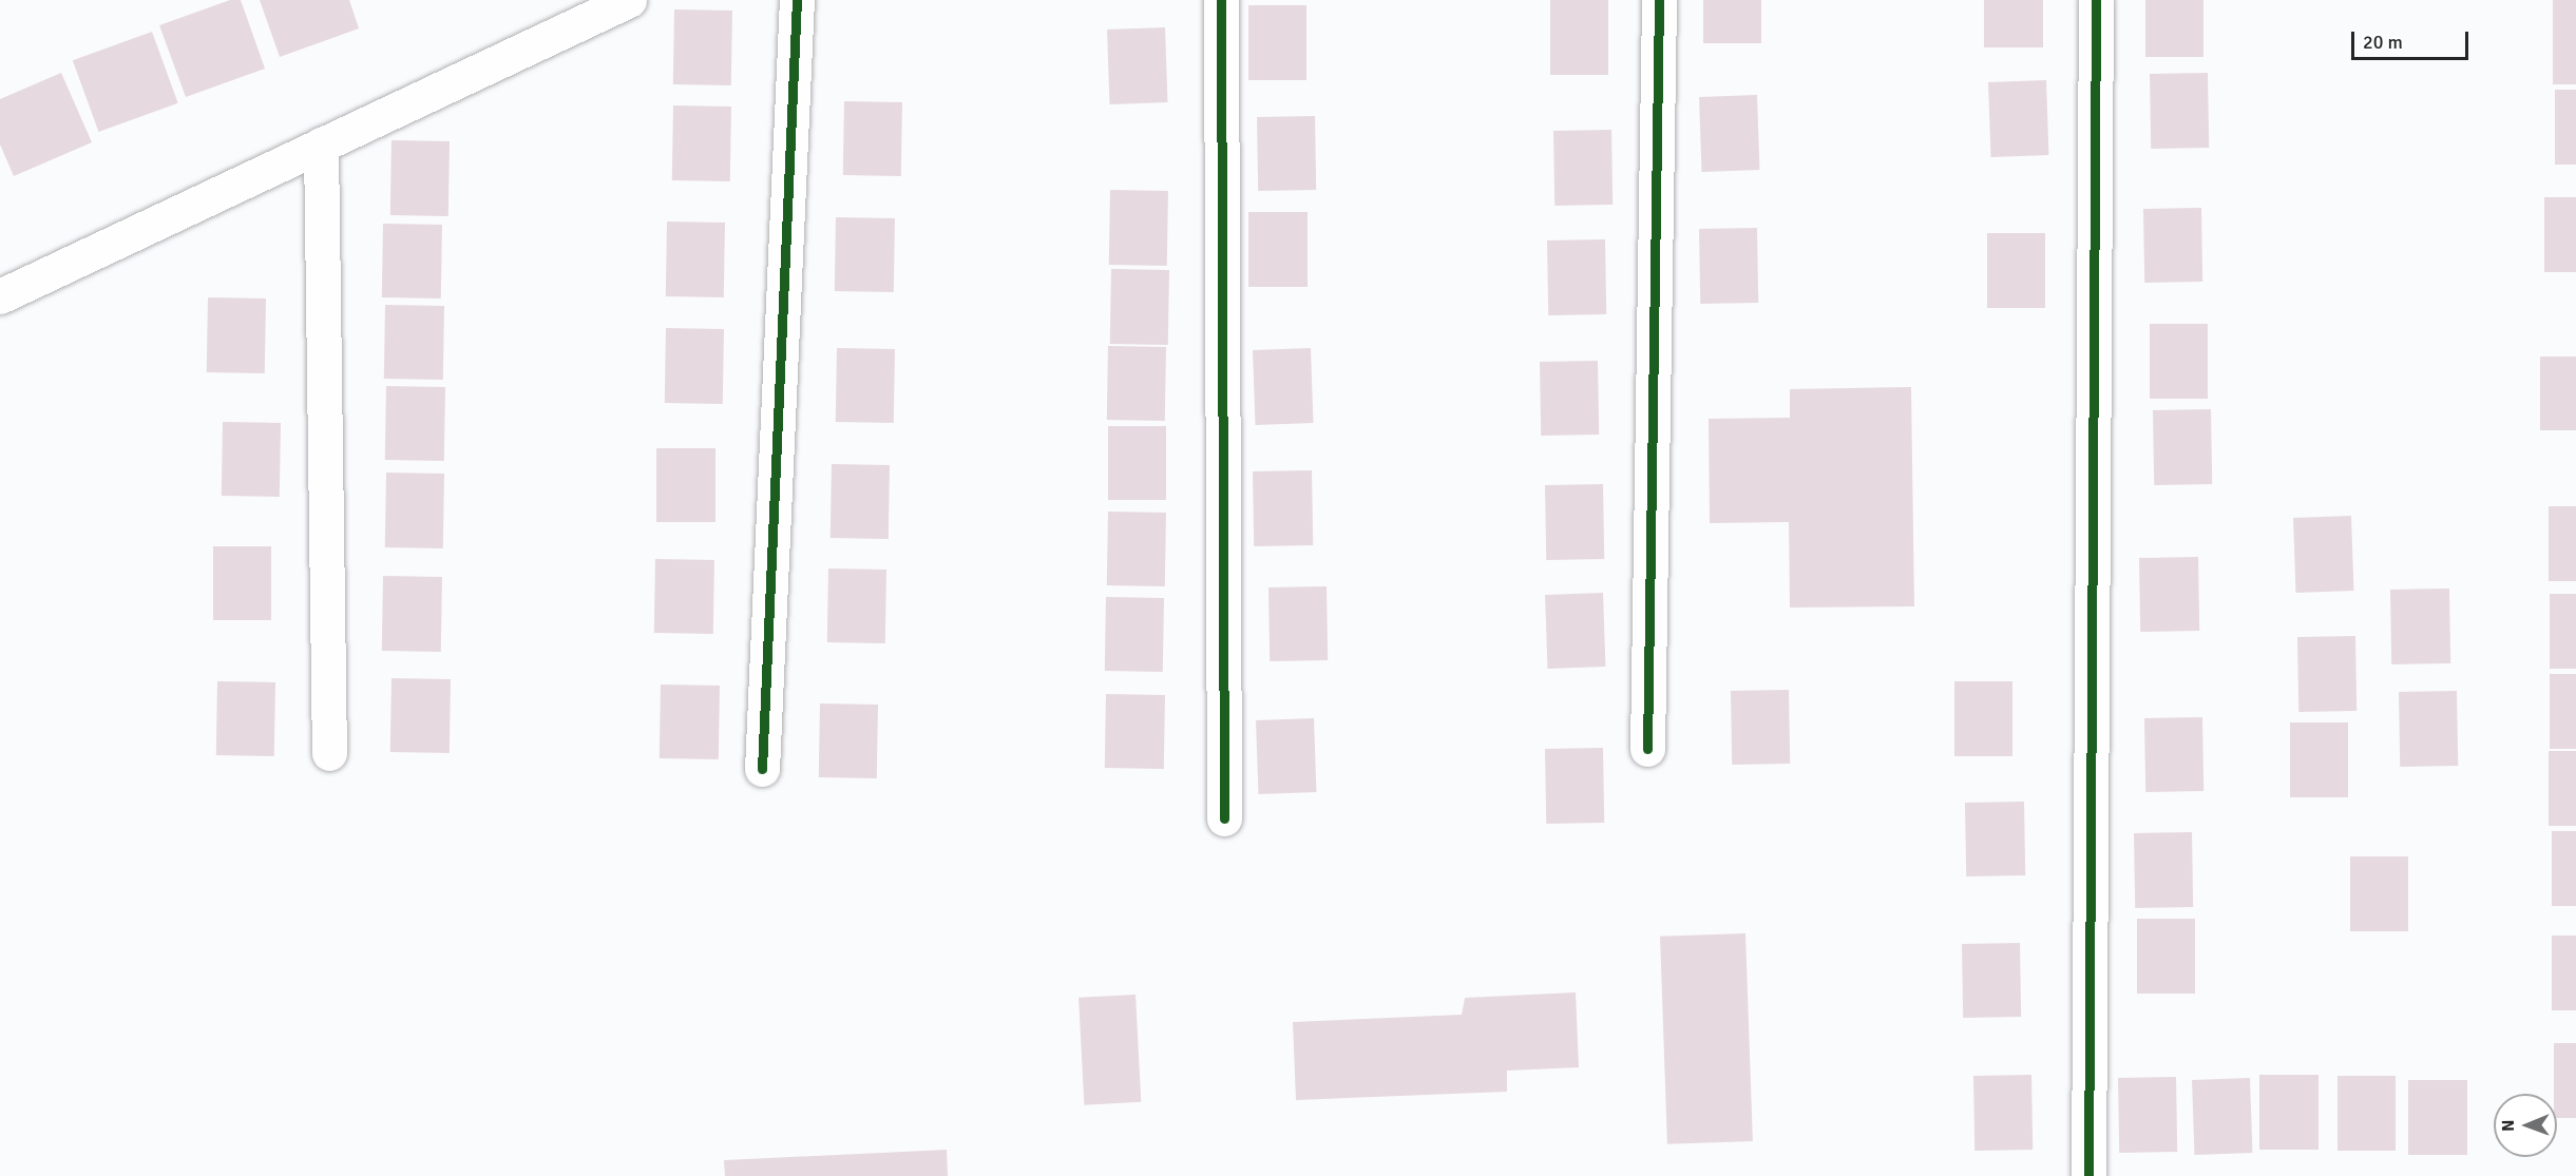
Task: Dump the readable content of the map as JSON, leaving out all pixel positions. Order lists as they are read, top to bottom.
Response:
{
  "scale_bar": "20 m",
  "north": "left"
}
